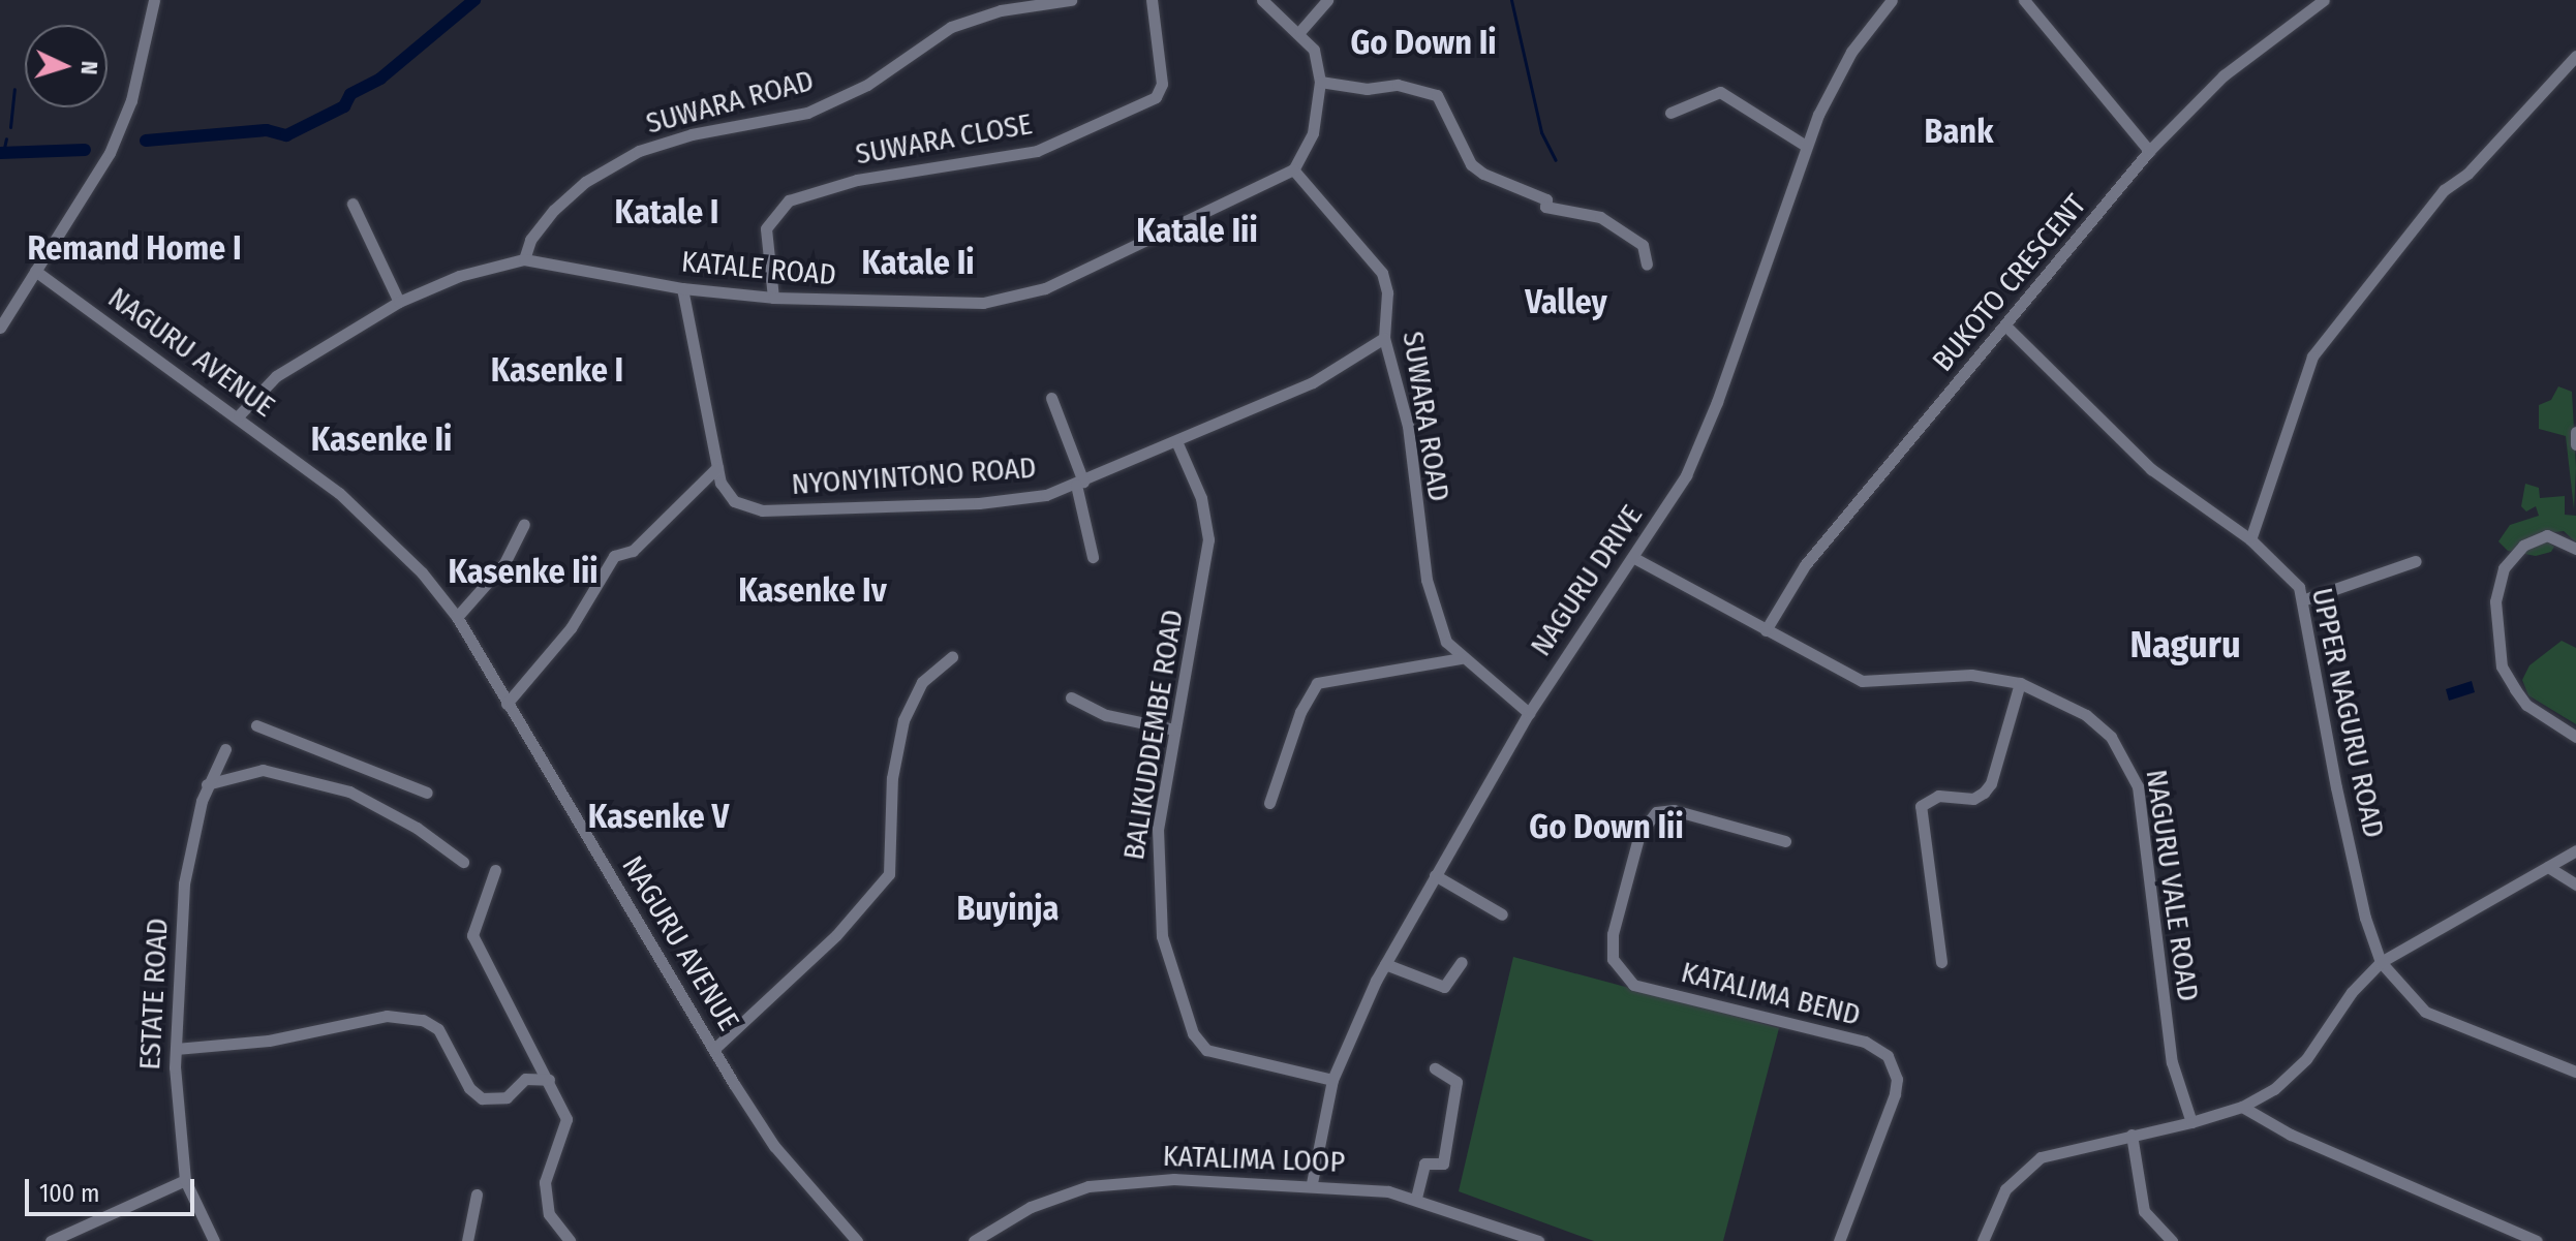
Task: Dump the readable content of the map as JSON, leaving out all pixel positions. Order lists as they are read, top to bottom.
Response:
{
  "streets": {
    "street": [
      "SUWARA ROAD",
      "SUWARA CLOSE",
      "KATALE ROAD",
      "BUKOTO CRESCENT",
      "NAGURU AVENUE",
      "NYONYINTONO ROAD",
      "NAGURU DRIVE",
      "UPPER NAGURU ROAD",
      "BALIKUDDEMBE ROAD",
      "NAGURU VALE ROAD",
      "ESTATE ROAD",
      "KATALIMA BEND",
      "KATALIMA LOOP"
    ]
  },
  "crossings": [
    ["SUWARA ROAD", "KATALE ROAD"],
    ["SUWARA ROAD", "NYONYINTONO ROAD"],
    ["SUWARA ROAD", "NAGURU DRIVE"],
    ["SUWARA CLOSE", "KATALE ROAD"],
    ["KATALE ROAD", "NAGURU AVENUE"],
    ["KATALE ROAD", "NYONYINTONO ROAD"],
    ["BUKOTO CRESCENT", "UPPER NAGURU ROAD"],
    ["BUKOTO CRESCENT", "NAGURU VALE ROAD"],
    ["NYONYINTONO ROAD", "BALIKUDDEMBE ROAD"],
    ["NAGURU DRIVE", "BALIKUDDEMBE ROAD"],
    ["NAGURU DRIVE", "NAGURU VALE ROAD"],
    ["NAGURU DRIVE", "KATALIMA LOOP"]
  ],
  "districts": [
    "Go Down Ii",
    "Bank",
    "Katale I",
    "Katale Iii",
    "Remand Home I",
    "Katale Ii",
    "Valley",
    "Kasenke I",
    "Kasenke Ii",
    "Kasenke Iii",
    "Kasenke Iv",
    "Naguru",
    "Kasenke V",
    "Go Down Iii",
    "Buyinja"
  ],
  "scale_bar": "100 m",
  "north": "right"
}
